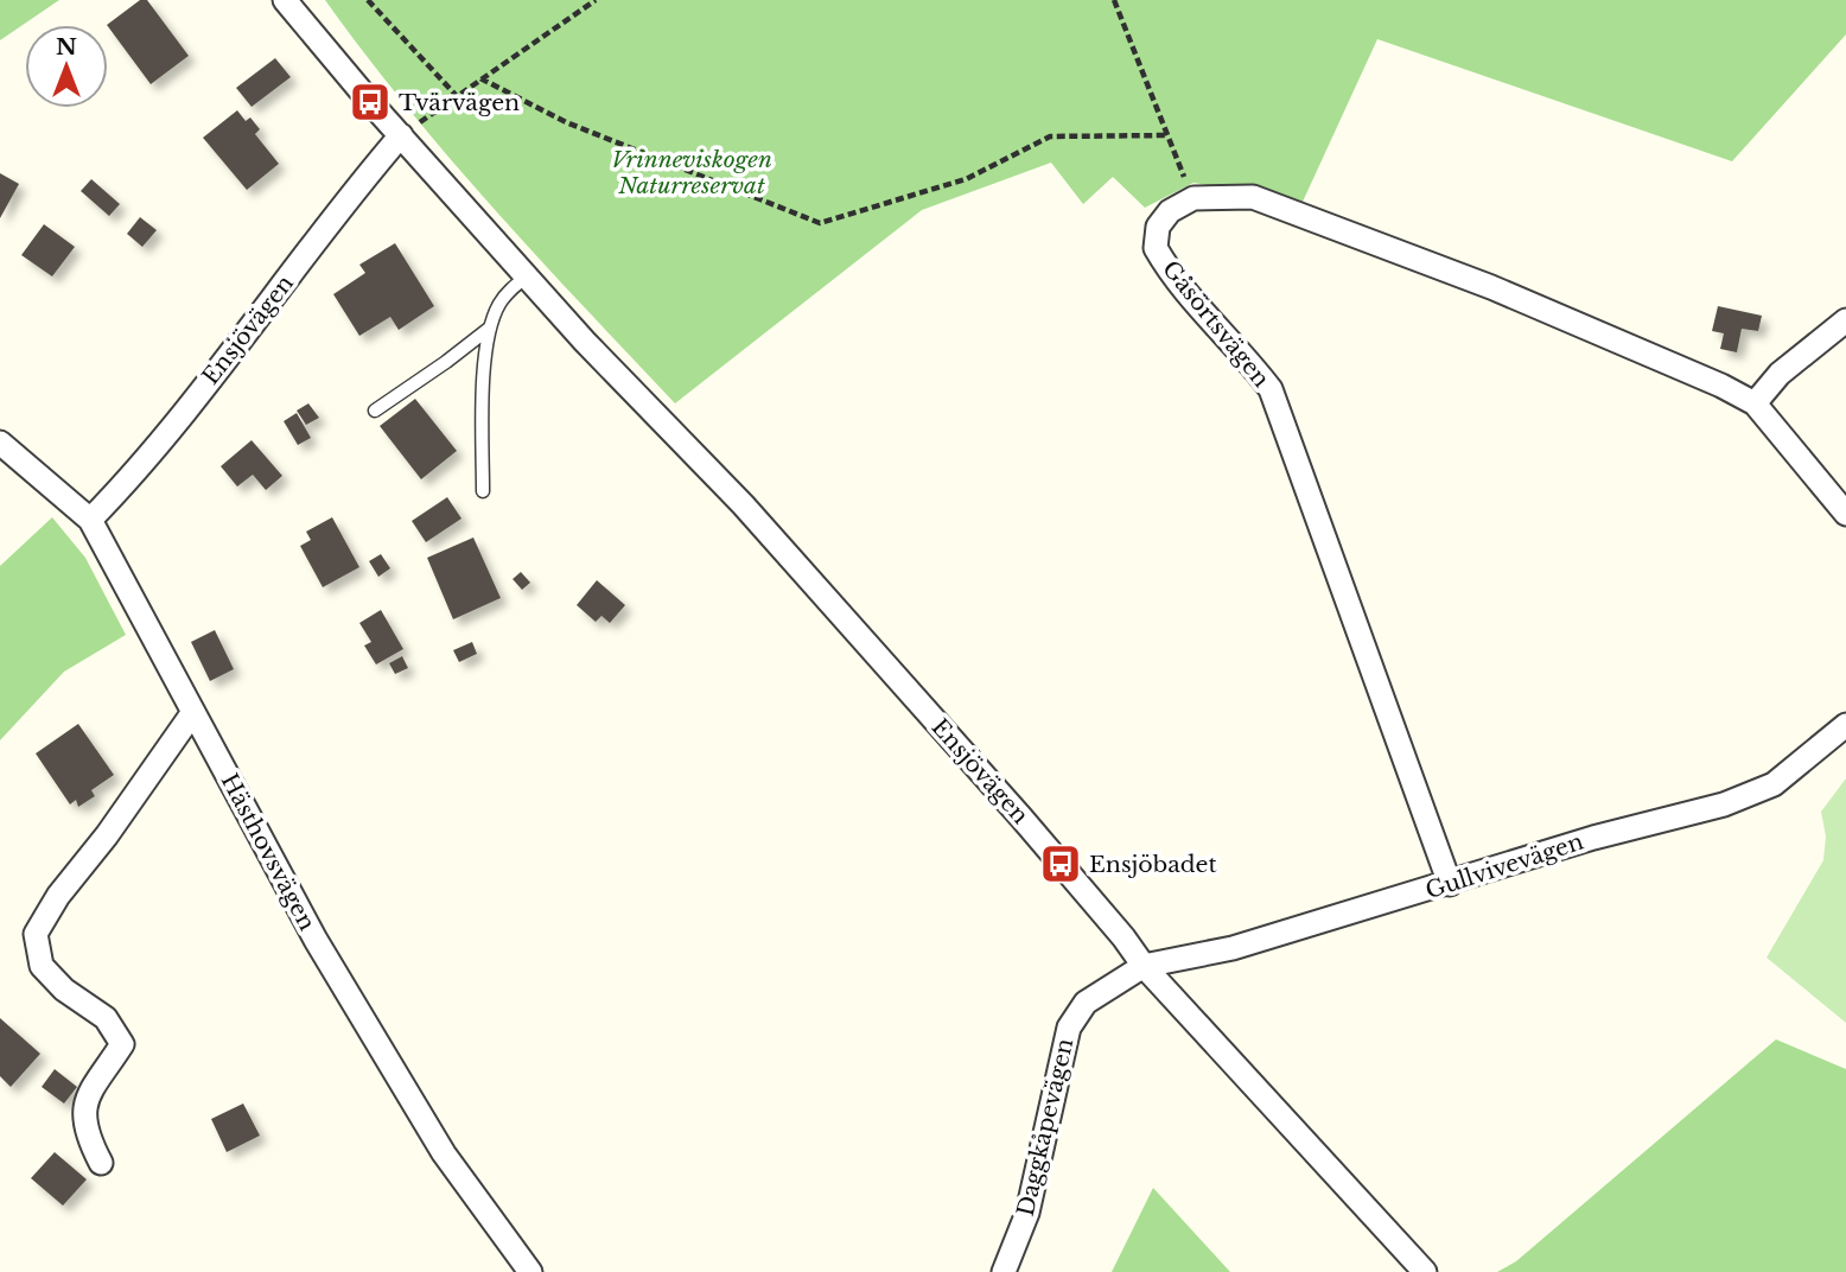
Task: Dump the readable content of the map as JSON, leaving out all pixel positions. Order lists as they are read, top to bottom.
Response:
{
  "streets": {
    "street": [
      "Gåsörtsvägen",
      "Ensjövägen",
      "Hästhovsvägen",
      "Gullvivevägen",
      "Daggkåpevägen"
    ]
  },
  "crossings": [
    ["Gåsörtsvägen", "Gullvivevägen"],
    ["Ensjövägen", "Hästhovsvägen"],
    ["Ensjövägen", "Gullvivevägen"],
    ["Ensjövägen", "Daggkåpevägen"],
    ["Gullvivevägen", "Daggkåpevägen"]
  ],
  "parks": ["Vrinneviskogen Naturreservat"],
  "places": {
    "bus stop": ["Tvärvägen", "Ensjöbadet"]
  },
  "north": "top"
}
